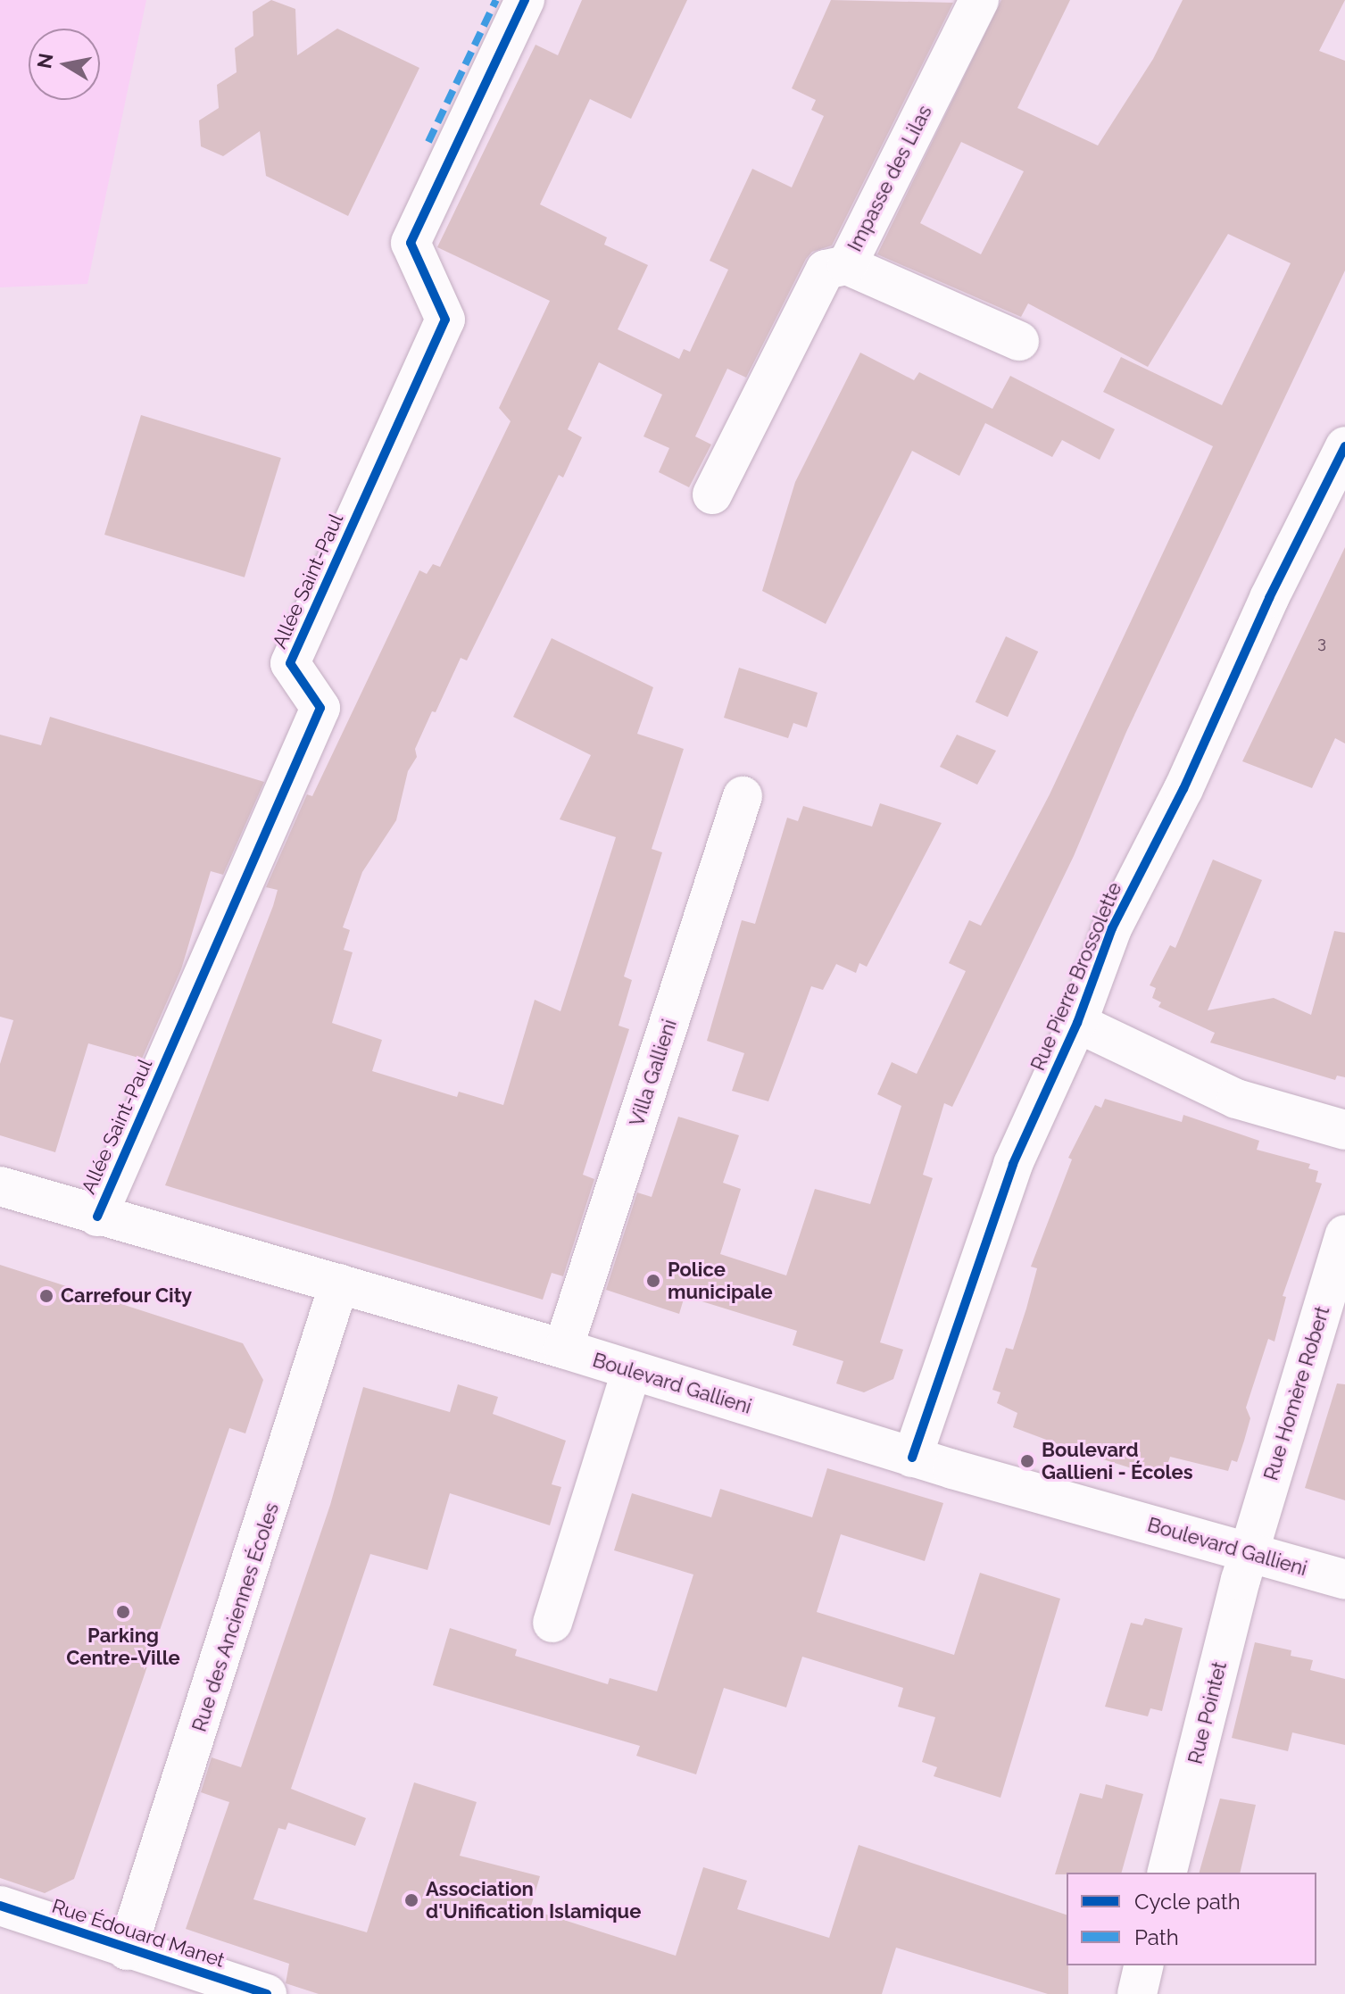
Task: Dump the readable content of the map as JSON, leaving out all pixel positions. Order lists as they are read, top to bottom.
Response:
{
  "streets": {
    "street": [
      "Impasse des Lilas",
      "Allée Saint-Paul",
      "Rue Pierre Brossolette",
      "Villa Gallieni",
      "Boulevard Gallieni",
      "Rue Homère Robert",
      "Rue des Anciennes Écoles",
      "Rue Pointet",
      "Rue Édouard Manet"
    ]
  },
  "crossings": [
    ["Allée Saint-Paul", "Boulevard Gallieni"],
    ["Rue Pierre Brossolette", "Boulevard Gallieni"],
    ["Villa Gallieni", "Boulevard Gallieni"],
    ["Boulevard Gallieni", "Rue Homère Robert"],
    ["Boulevard Gallieni", "Rue des Anciennes Écoles"],
    ["Boulevard Gallieni", "Rue Pointet"],
    ["Rue Homère Robert", "Rue Pointet"],
    ["Rue des Anciennes Écoles", "Rue Édouard Manet"]
  ],
  "places": [
    "Police municipale",
    "Carrefour City",
    "Boulevard Gallieni - Écoles",
    "Parking Centre-Ville",
    "Association d'Unification Islamique"
  ],
  "house_numbers": ["3"],
  "legend": ["Cycle path", "Path"],
  "north": "left"
}
